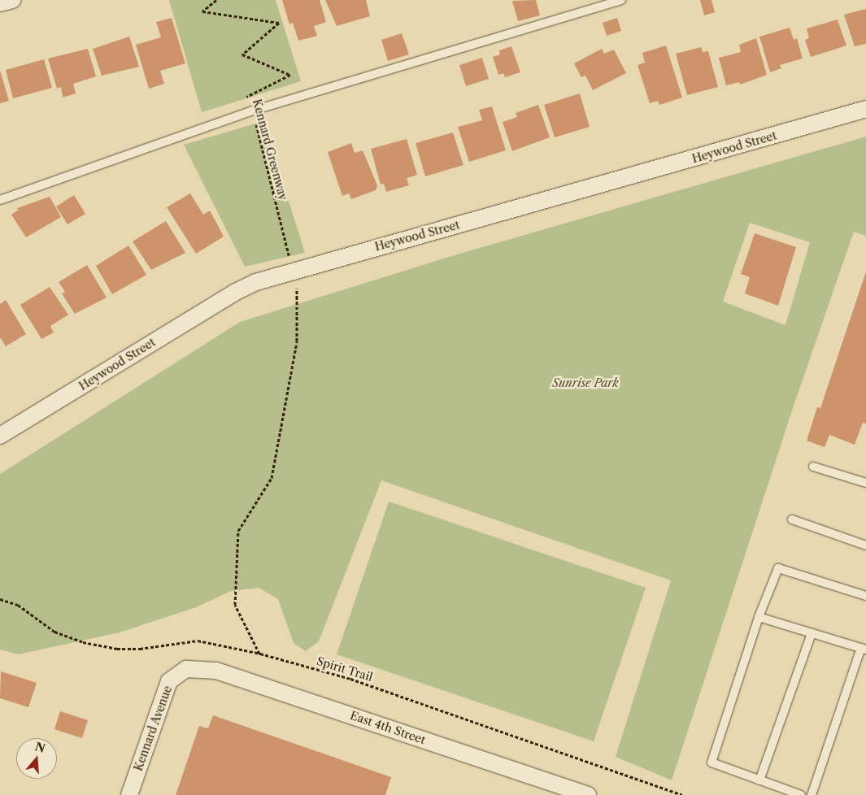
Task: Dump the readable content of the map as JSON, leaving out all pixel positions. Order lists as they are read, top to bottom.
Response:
{
  "streets": {
    "street": ["Heywood Street", "East 4th Street", "Kennard Avenue"],
    "path": ["Kennard Greenway", "Spirit Trail"]
  },
  "crossings": [
    ["East 4th Street", "Kennard Avenue"]
  ],
  "parks": ["Sunrise Park"],
  "north": "top"
}
